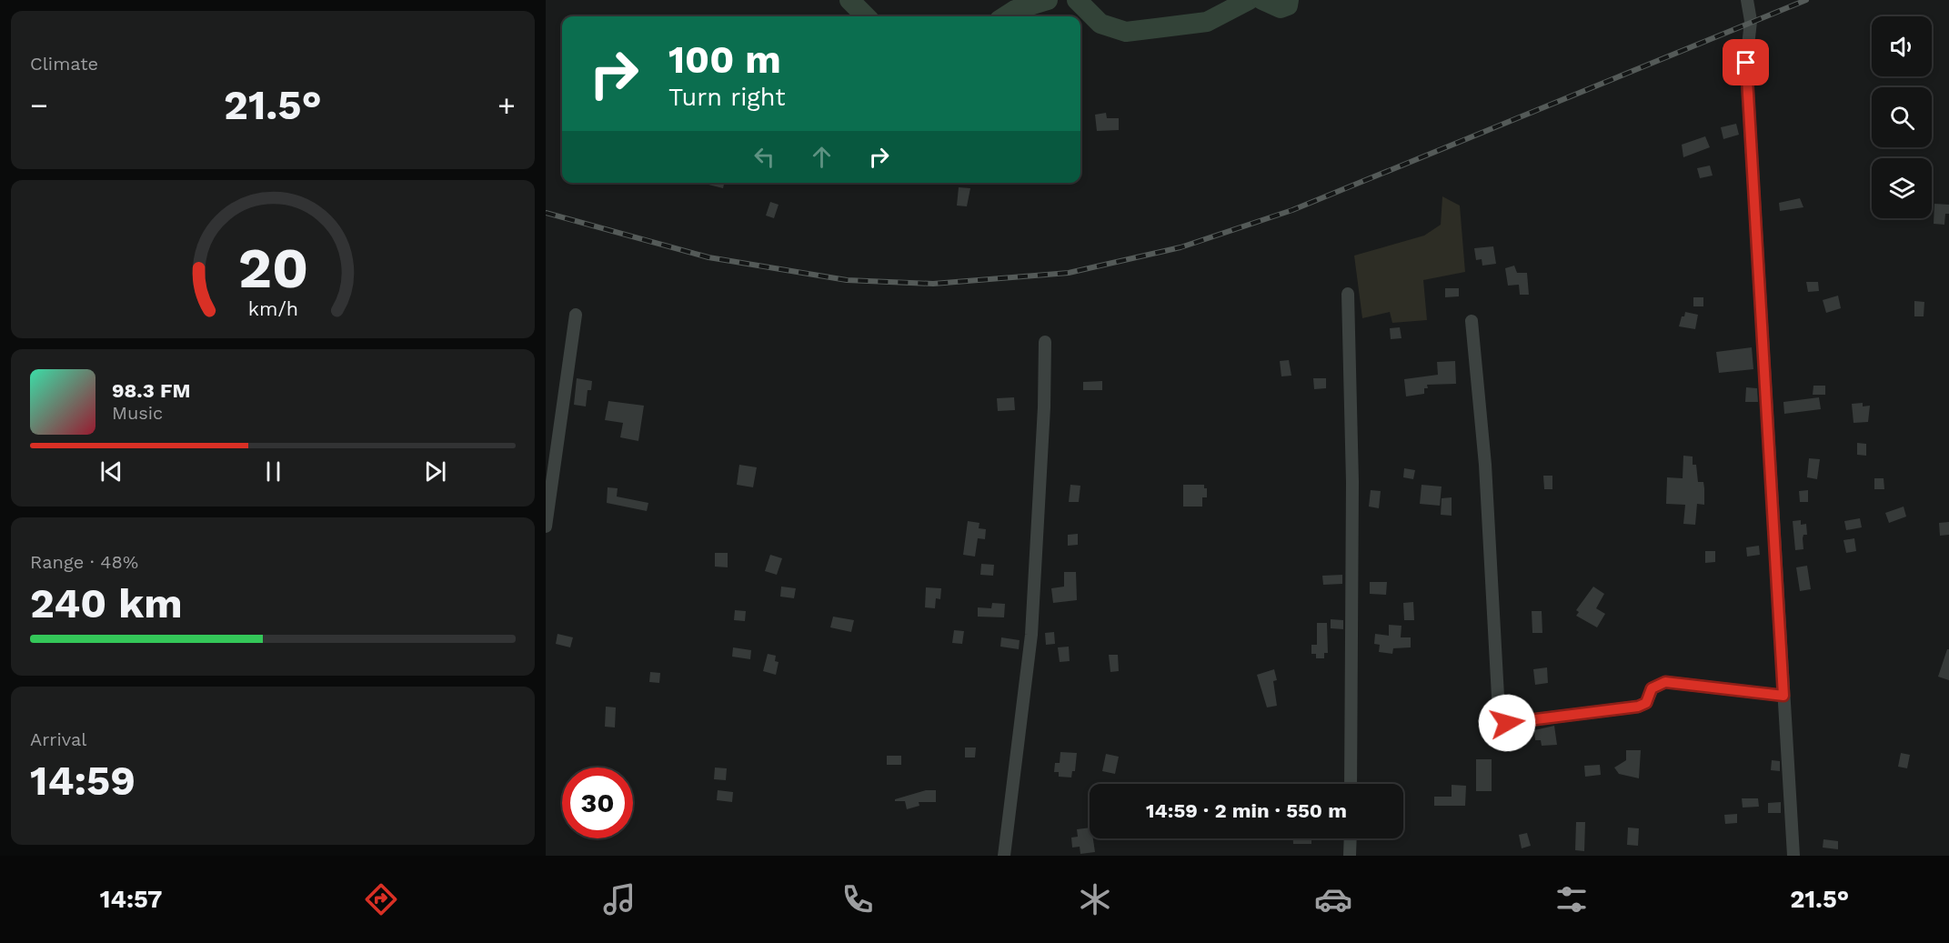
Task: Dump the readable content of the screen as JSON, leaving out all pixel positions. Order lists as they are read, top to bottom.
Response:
{
  "page": {
    "tile": [
      "Climate",
      ["Range · 48%", "240 km"],
      ["Arrival", "14:59"]
    ],
    "turn": ["100 m", "Turn right"],
    "heat": ["−", "21.5°", "+"],
    "song": ["98.3 FM", "Music"],
    "limit": "30",
    "trip": "14:59 · 2 min · 550 m",
    "tabs": ["14:57", "21.5°"],
    "gauge": ["20", "km/h"]
  }
}
